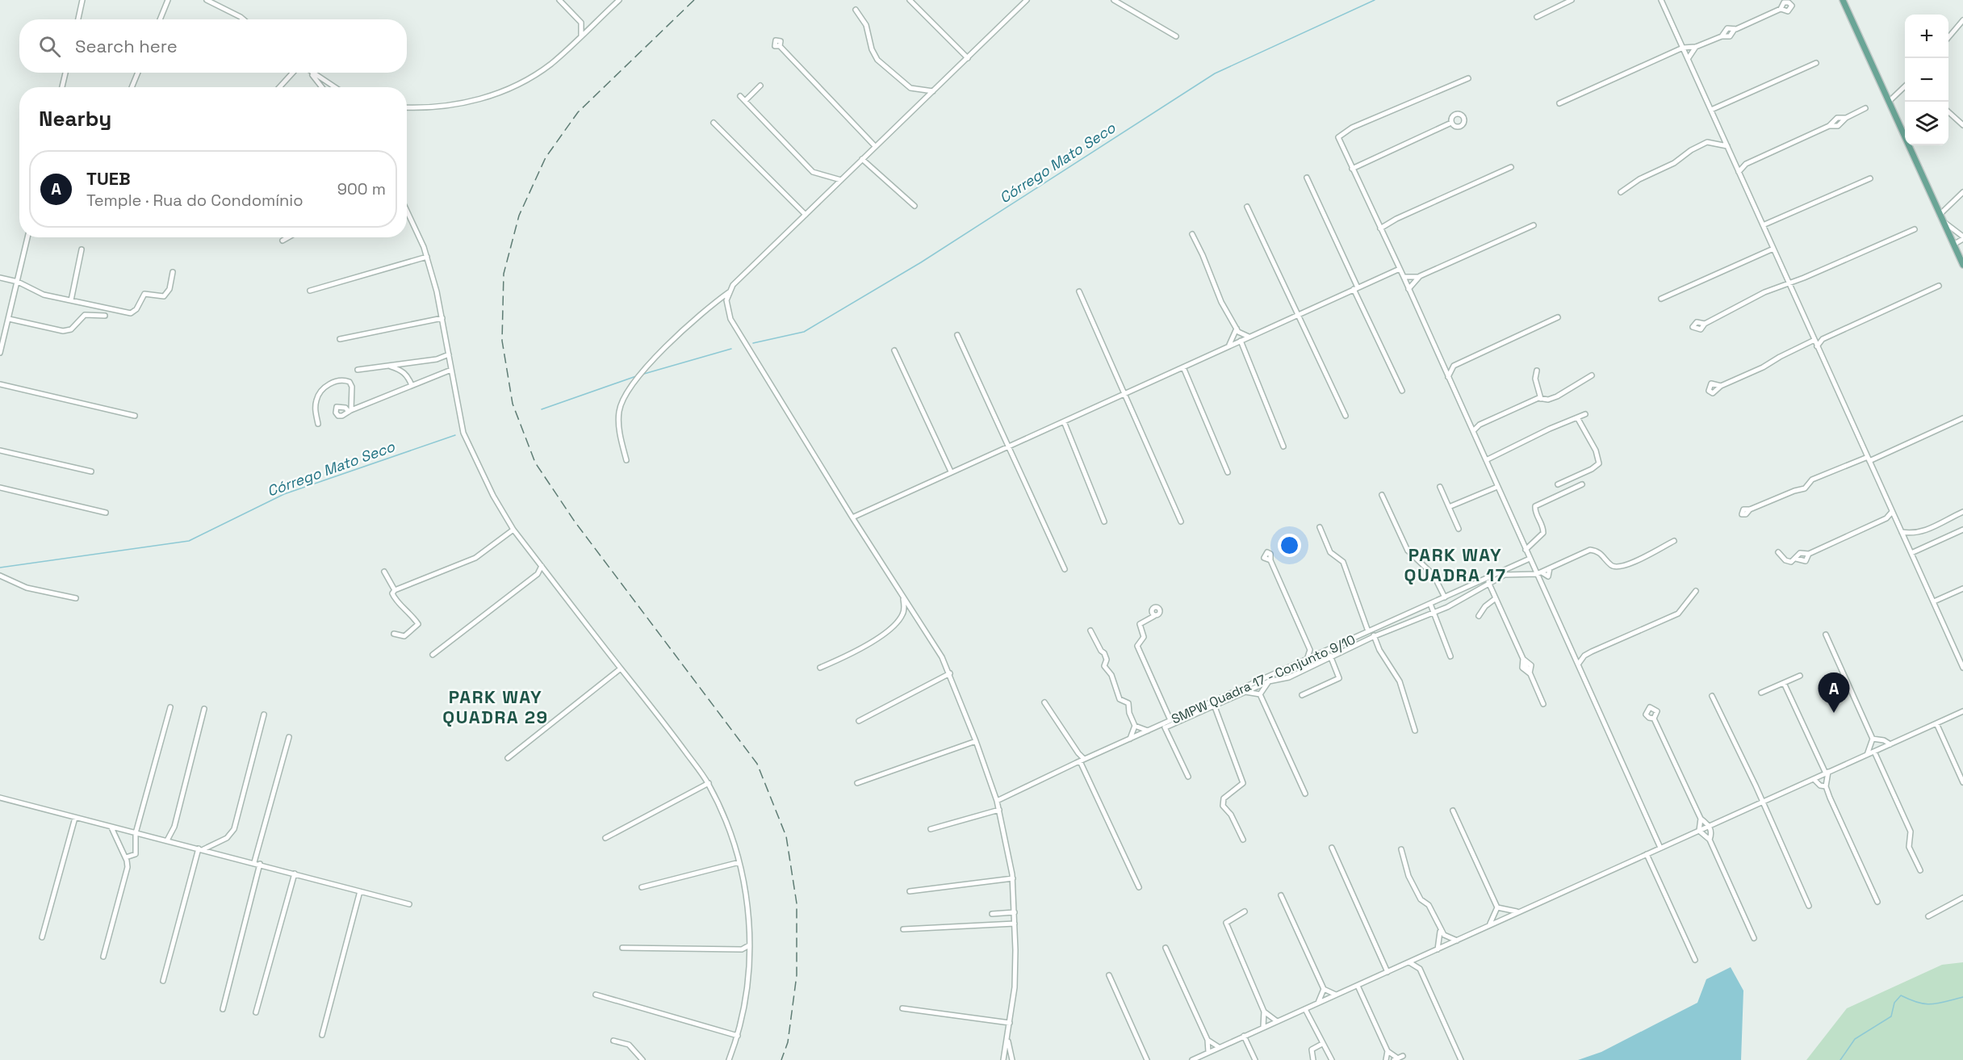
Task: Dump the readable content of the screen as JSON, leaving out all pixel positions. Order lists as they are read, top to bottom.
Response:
{
  "streets": {
    "street": ["SMPW Quadra 17 - Conjunto 9/10"]
  },
  "districts": ["PARK WAY QUADRA 17", "PARK WAY QUADRA 29"],
  "water": ["Córrego Mato Seco"],
  "page": {
    "map_buttons": ["+", "−"],
    "search": "Search here",
    "heading": "Nearby",
    "list": [
      {
        "mark": "A",
        "name": "TUEB",
        "note": "Temple · Rua do Condomínio",
        "value": "900 m"
      }
    ],
    "pins": "A"
  }
}
